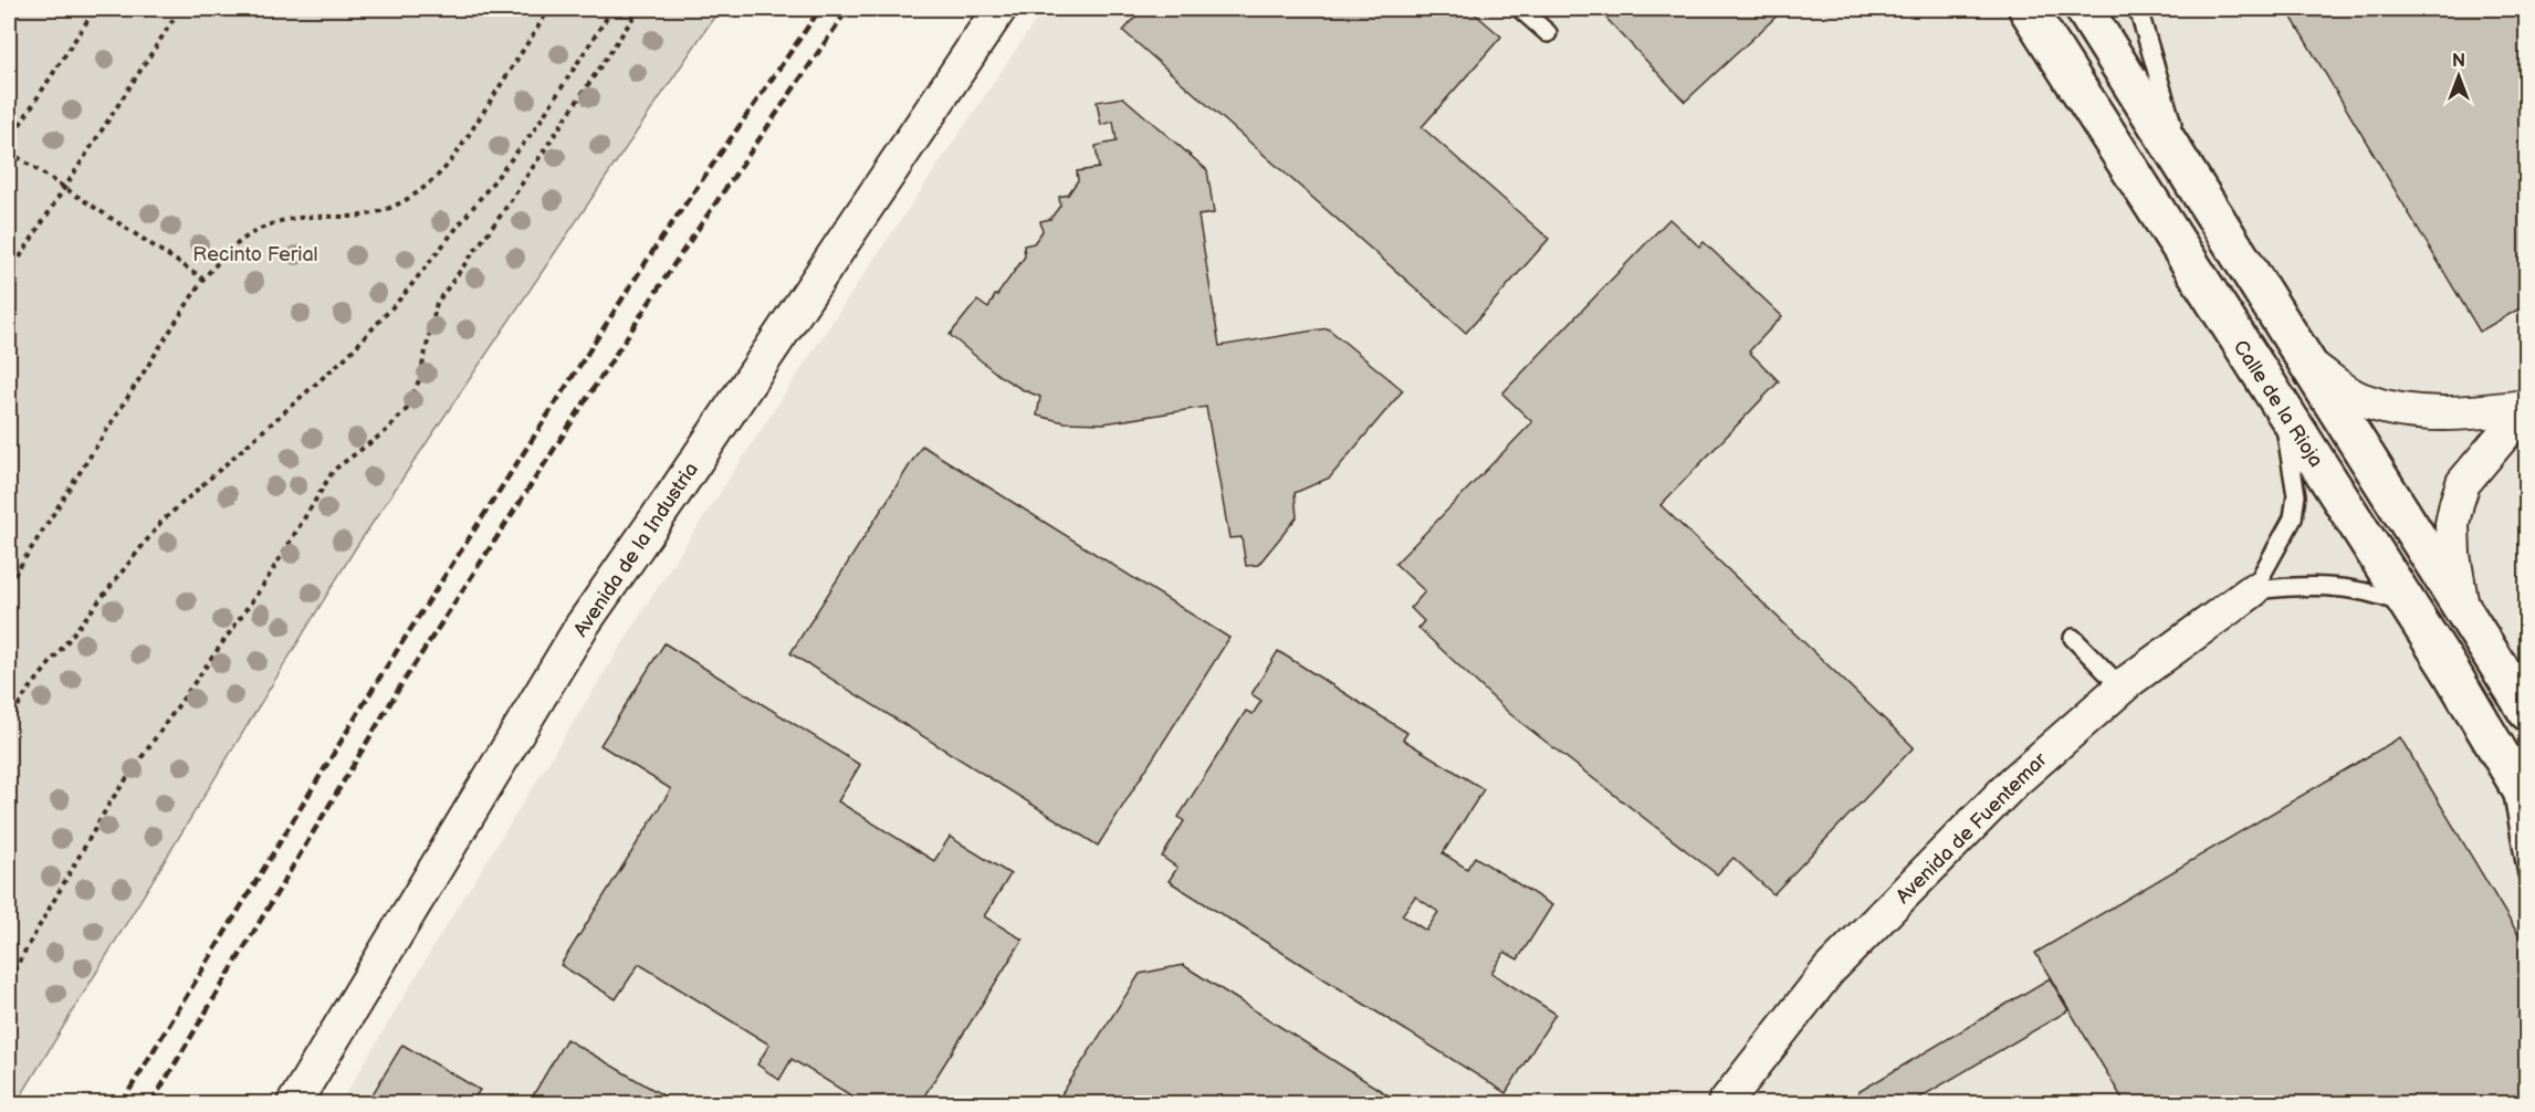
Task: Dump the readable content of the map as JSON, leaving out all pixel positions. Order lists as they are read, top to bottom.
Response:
{
  "streets": {
    "main road": ["Calle de la Rioja"],
    "street": ["Avenida de la Industria", "Avenida de Fuentemar"]
  },
  "parks": ["Recinto Ferial"],
  "north": "top"
}
